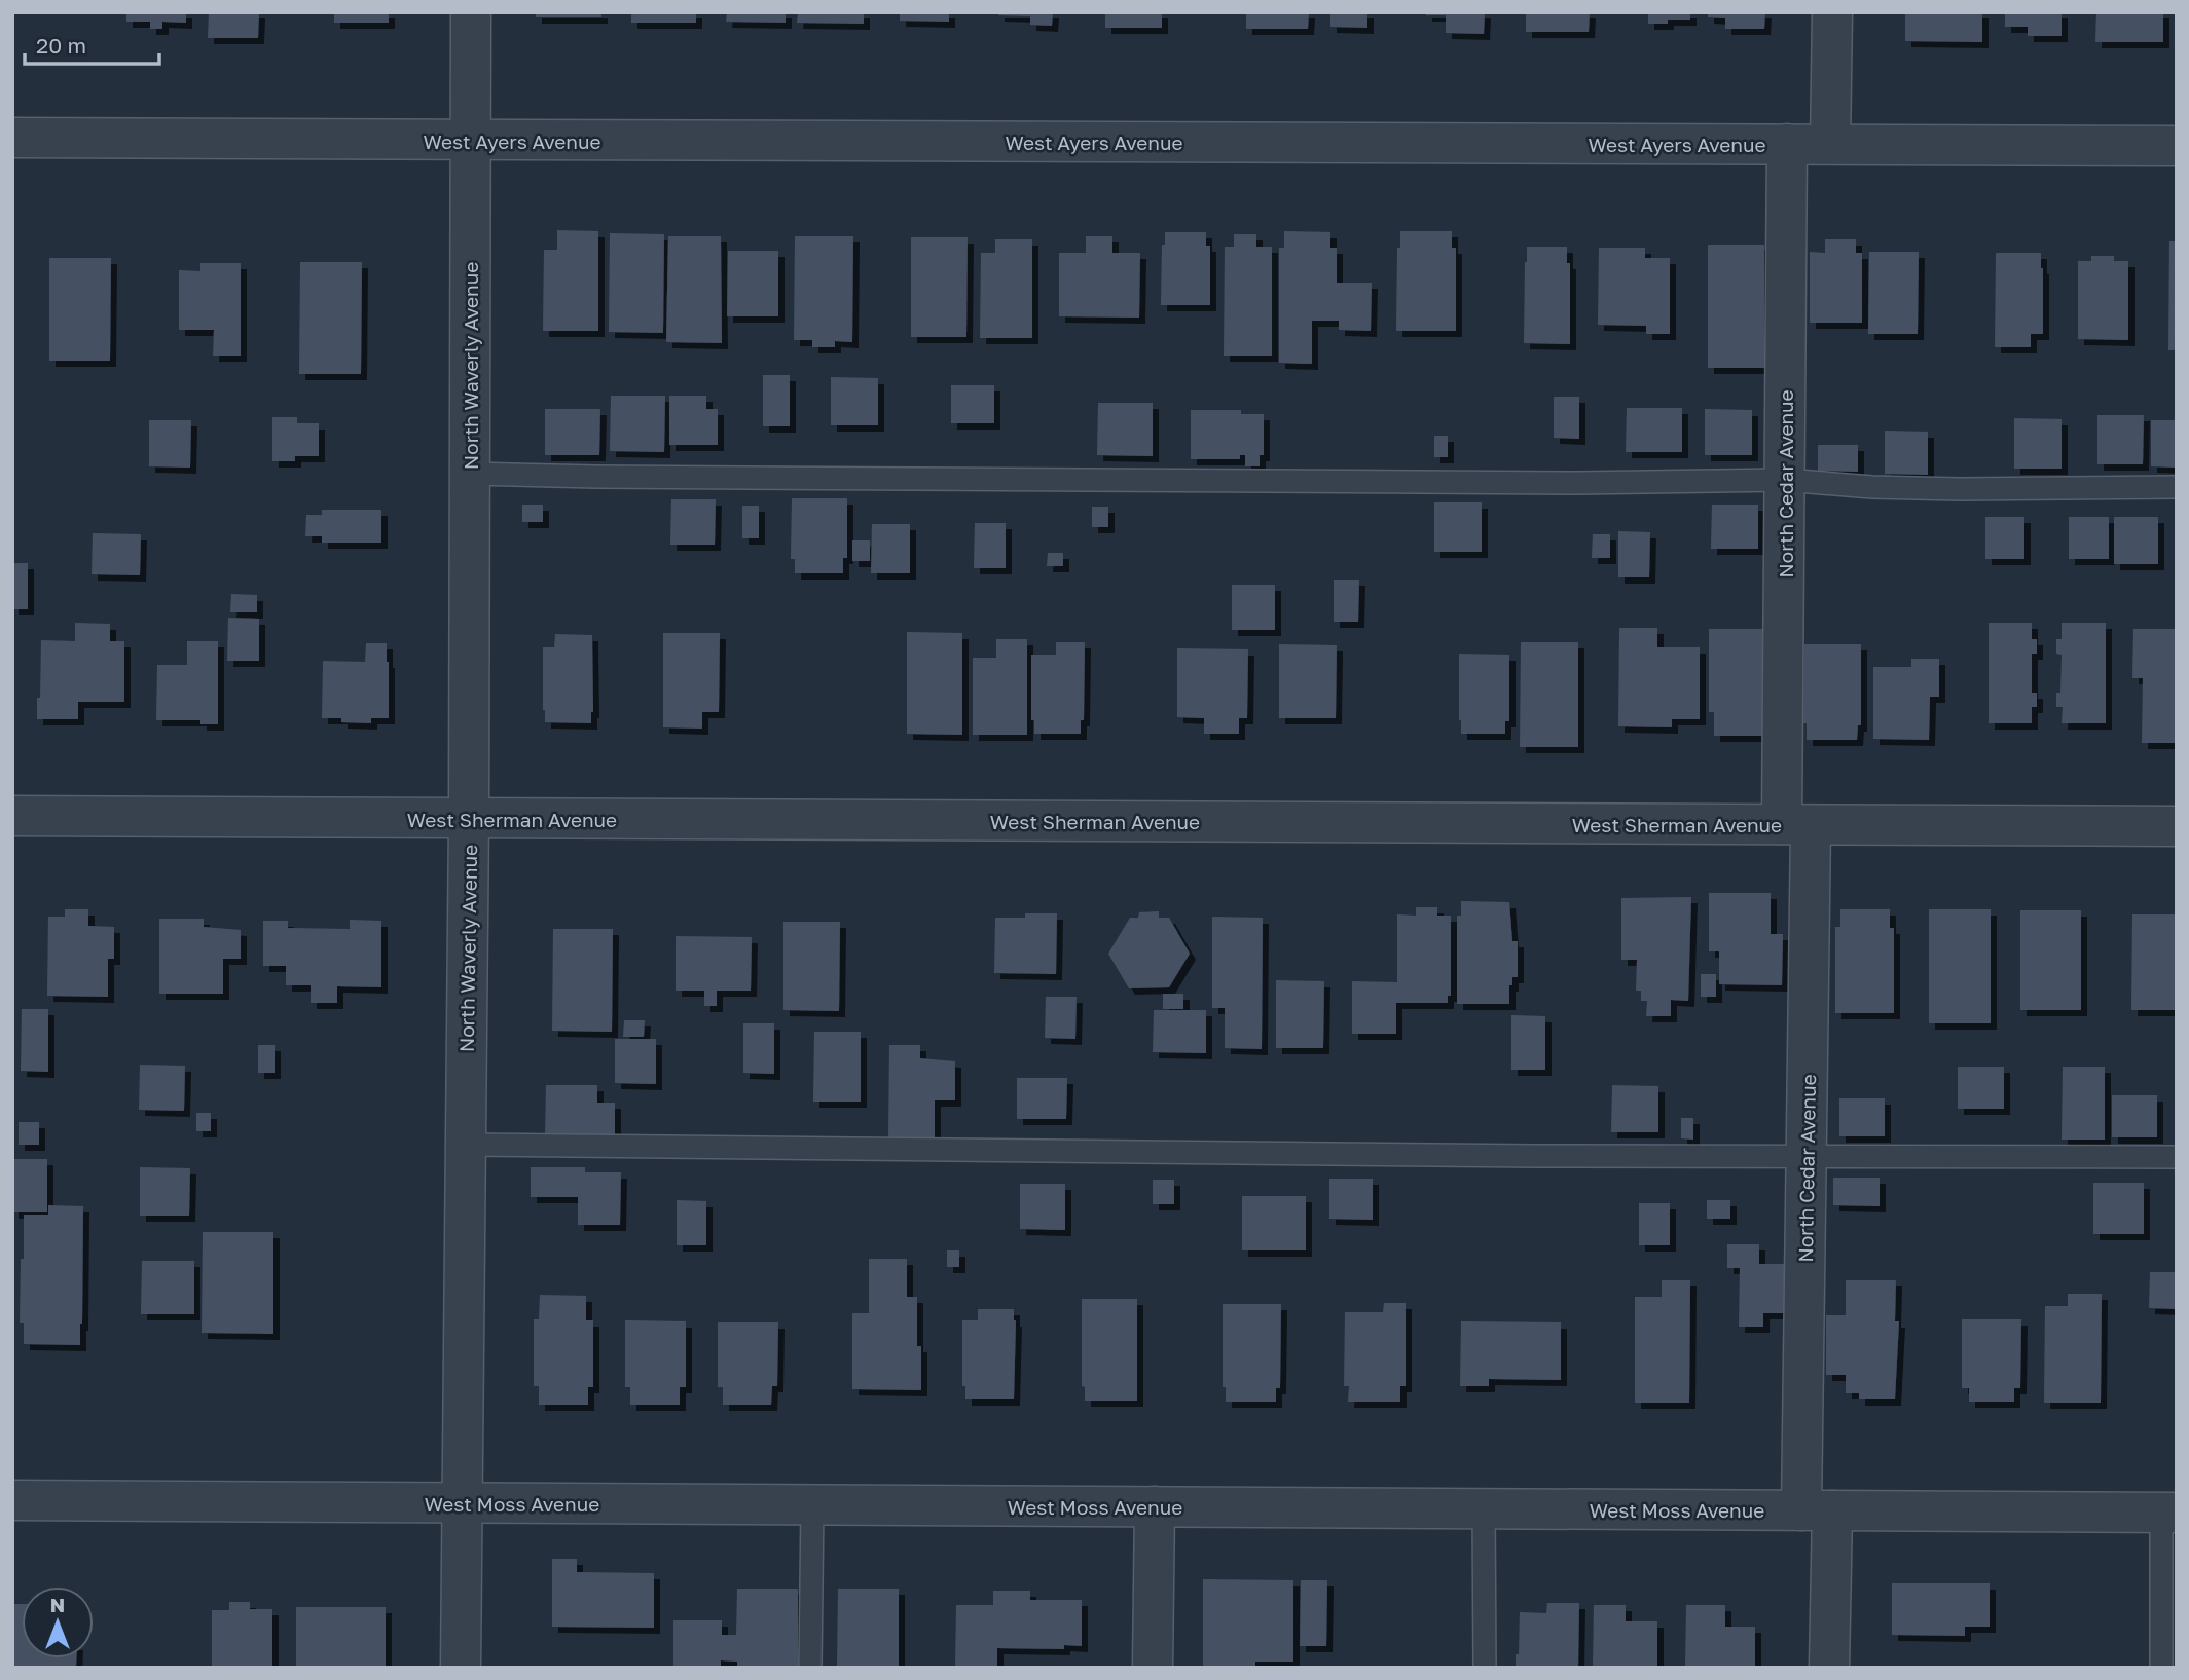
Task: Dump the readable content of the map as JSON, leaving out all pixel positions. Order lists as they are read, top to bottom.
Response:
{
  "streets": {
    "street": [
      "West Ayers Avenue",
      "North Waverly Avenue",
      "North Cedar Avenue",
      "West Sherman Avenue",
      "West Moss Avenue"
    ]
  },
  "crossings": [
    ["West Ayers Avenue", "North Waverly Avenue"],
    ["West Ayers Avenue", "North Cedar Avenue"],
    ["North Waverly Avenue", "West Sherman Avenue"],
    ["North Waverly Avenue", "West Moss Avenue"],
    ["North Cedar Avenue", "West Sherman Avenue"],
    ["North Cedar Avenue", "West Moss Avenue"]
  ],
  "scale_bar": "20 m",
  "north": "top"
}
